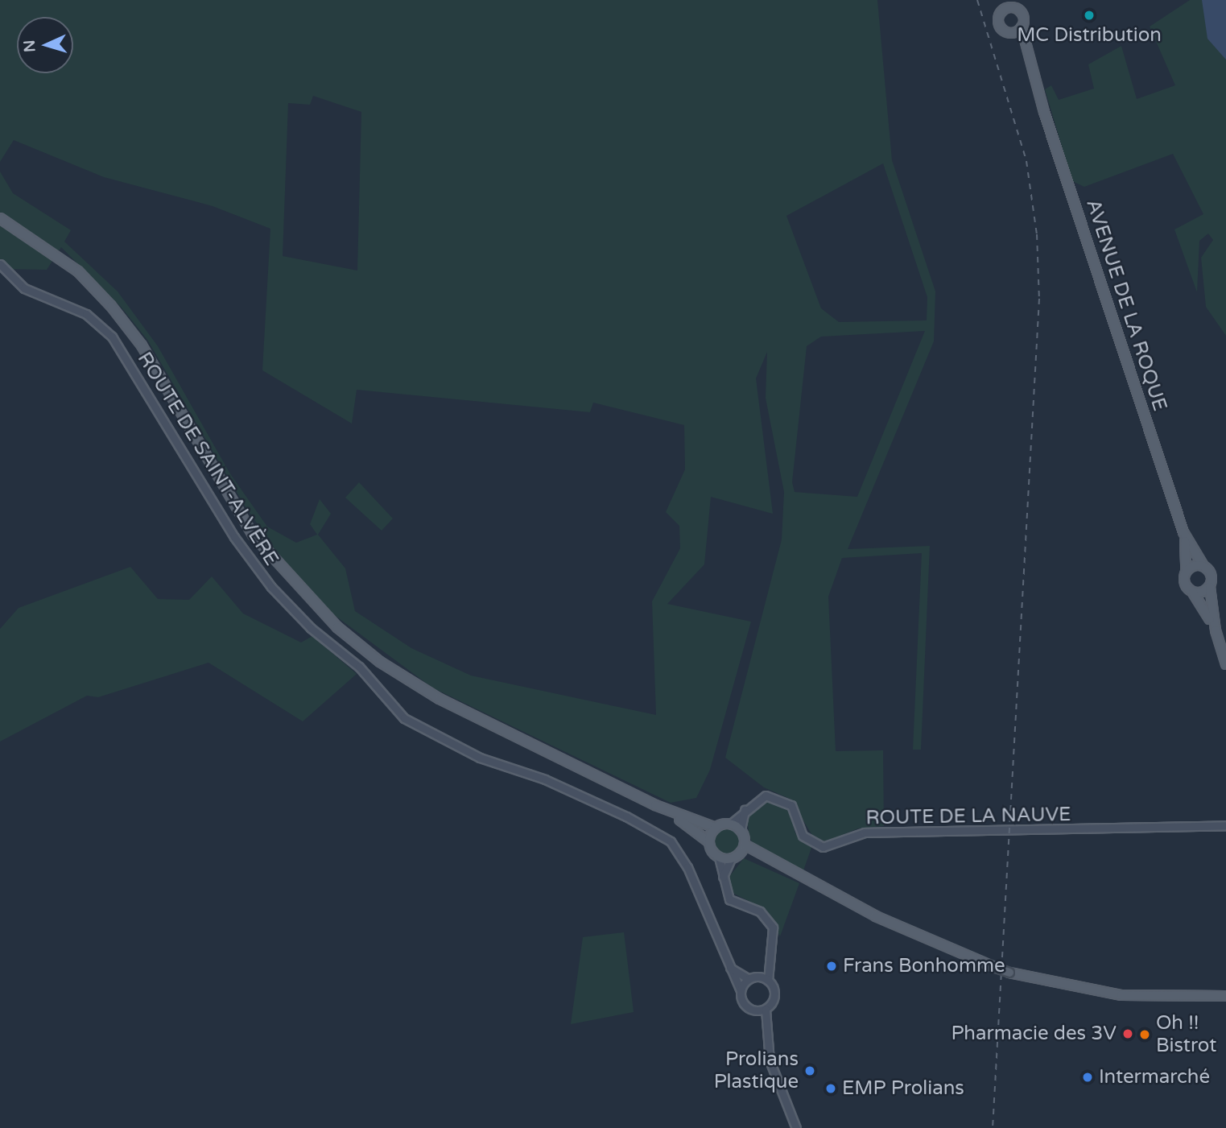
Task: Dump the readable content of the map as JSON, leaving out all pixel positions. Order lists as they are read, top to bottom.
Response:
{
  "streets": {
    "main road": ["AVENUE DE LA ROQUE", "ROUTE DE SAINT-ALVÈRE", "ROUTE DE LA NAUVE"]
  },
  "places": [
    "MC Distribution",
    "Frans Bonhomme",
    "Pharmacie des 3V",
    "Oh !! Bistrot",
    "Prolians Plastique",
    "Intermarché",
    "EMP Prolians"
  ],
  "north": "left"
}
